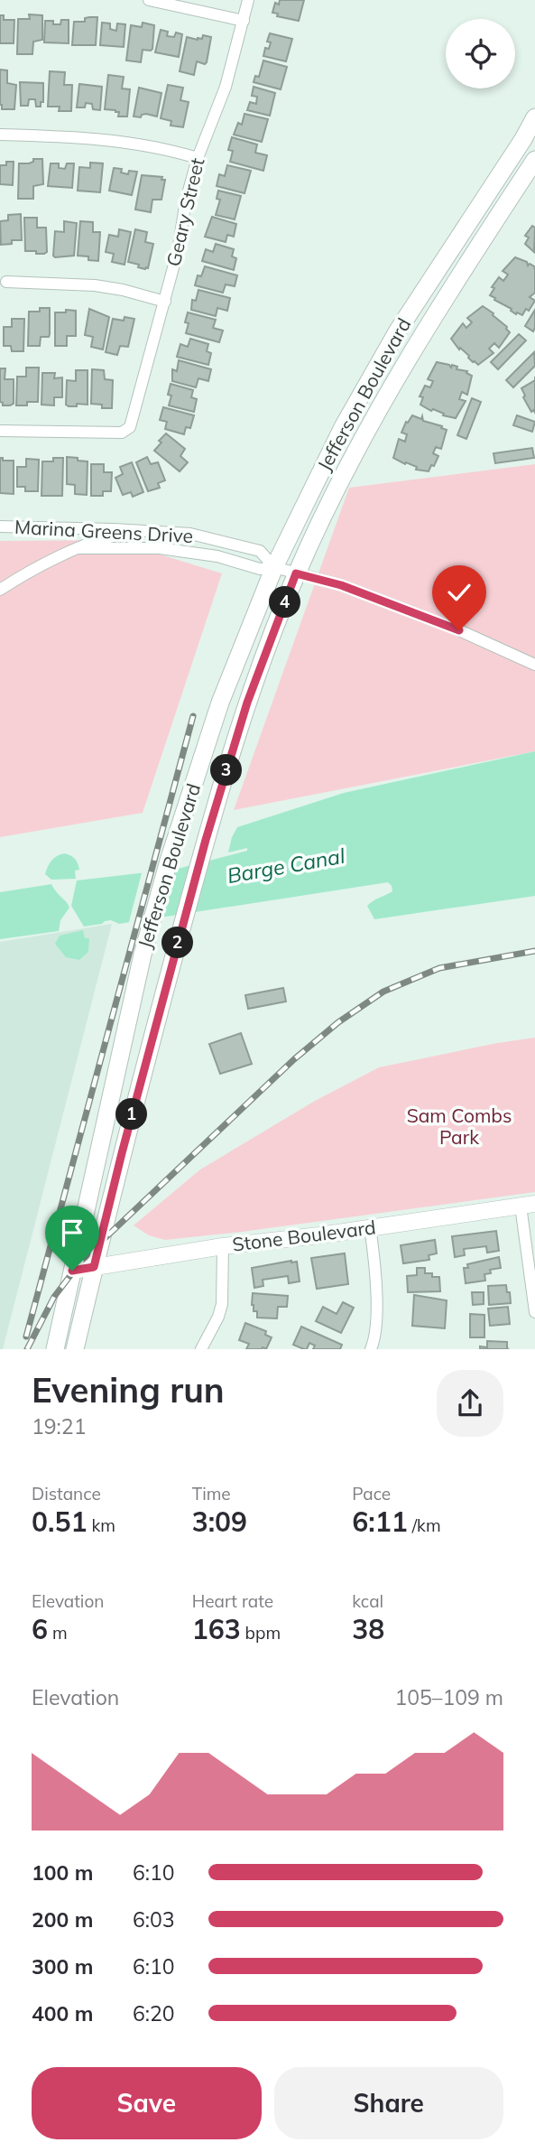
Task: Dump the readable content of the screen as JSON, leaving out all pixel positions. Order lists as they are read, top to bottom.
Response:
{
  "streets": {
    "main road": ["Jefferson Boulevard"],
    "street": ["Geary Street", "Marina Greens Drive", "Stone Boulevard"]
  },
  "crossings": [
    ["Jefferson Boulevard", "Marina Greens Drive"],
    ["Jefferson Boulevard", "Stone Boulevard"]
  ],
  "water": ["Barge Canal"],
  "parks": ["Sam Combs Park"],
  "page": {
    "pins": [
      "4",
      "3",
      "2",
      "1"
    ],
    "heading": ["Evening run", "19:21"],
    "stats": [
      ["Distance", "0.51 km"],
      ["Time", "3:09"],
      ["Pace", "6:11 /km"],
      ["Elevation", "6 m"],
      ["Heart rate", "163 bpm"],
      ["kcal", "38"]
    ],
    "chart": ["Elevation", "105–109 m"],
    "list": [
      {
        "name": "100 m",
        "note": "6:10"
      },
      {
        "name": "200 m",
        "note": "6:03"
      },
      {
        "name": "300 m",
        "note": "6:10"
      },
      {
        "name": "400 m",
        "note": "6:20"
      }
    ],
    "buttons": ["Save", "Share"]
  }
}
